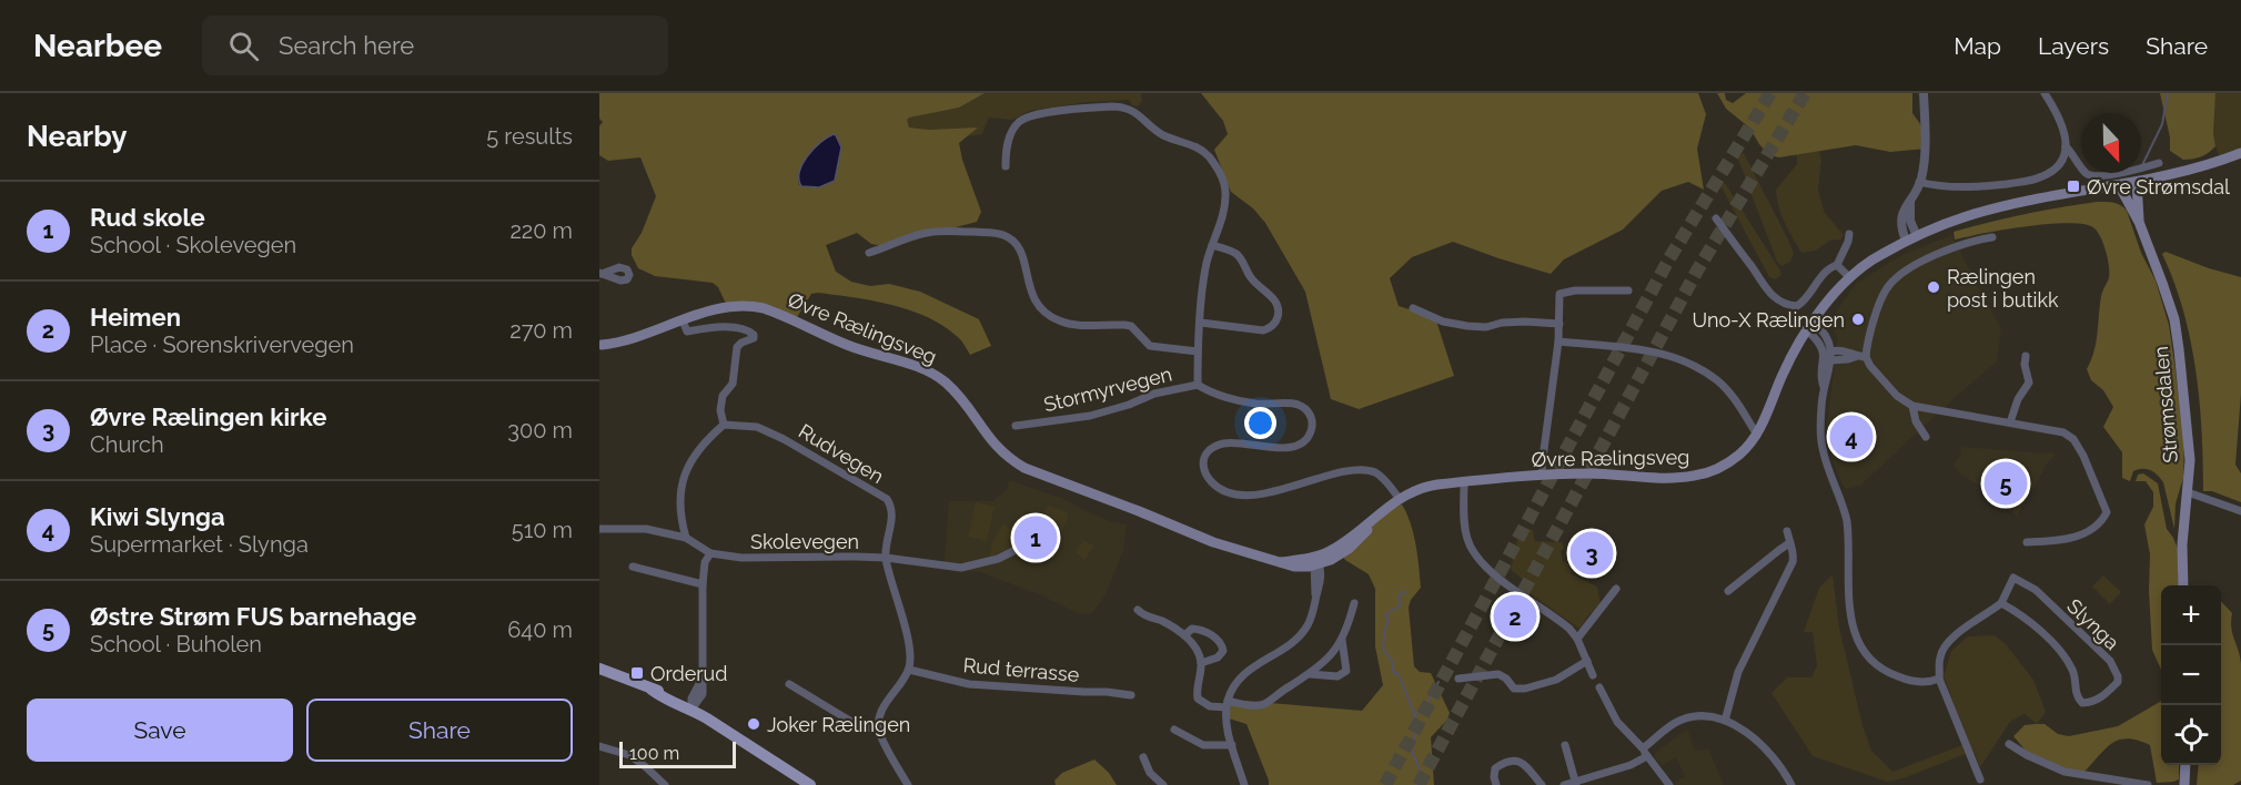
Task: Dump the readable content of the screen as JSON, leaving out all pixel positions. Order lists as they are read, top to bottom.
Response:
{
  "streets": {
    "main road": ["Øvre Rælingsveg", "Strømsdalen"],
    "street": [
      "Stormyrvegen",
      "Rudvegen",
      "Skolevegen",
      "Slynga",
      "Rud terrasse"
    ]
  },
  "crossings": [
    ["Øvre Rælingsveg", "Stormyrvegen"],
    ["Øvre Rælingsveg", "Strømsdalen"],
    ["Rudvegen", "Skolevegen"],
    ["Rudvegen", "Rud terrasse"]
  ],
  "places": {
    "transit": ["Øvre Strømsdal", "Orderud"],
    "other": ["Rælingen post i butikk", "Uno-X Rælingen", "Joker Rælingen"]
  },
  "scale_bar": "100 m",
  "north": "bottom",
  "page": {
    "header": "Nearbee",
    "search": "Search here",
    "nav": ["Map", "Layers", "Share"],
    "heading": ["Nearby", "5 results"],
    "list": [
      {
        "mark": "1",
        "name": "Rud skole",
        "note": "School · Skolevegen",
        "value": "220 m"
      },
      {
        "mark": "2",
        "name": "Heimen",
        "note": "Place · Sorenskrivervegen",
        "value": "270 m"
      },
      {
        "mark": "3",
        "name": "Øvre Rælingen kirke",
        "note": "Church",
        "value": "300 m"
      },
      {
        "mark": "4",
        "name": "Kiwi Slynga",
        "note": "Supermarket · Slynga",
        "value": "510 m"
      },
      {
        "mark": "5",
        "name": "Østre Strøm FUS barnehage",
        "note": "School · Buholen",
        "value": "640 m"
      }
    ],
    "pins": [
      "4",
      "5",
      "1",
      "3",
      "2"
    ],
    "map_buttons": ["+", "−"],
    "buttons": ["Save", "Share"],
    "scale": "100 m"
  }
}
